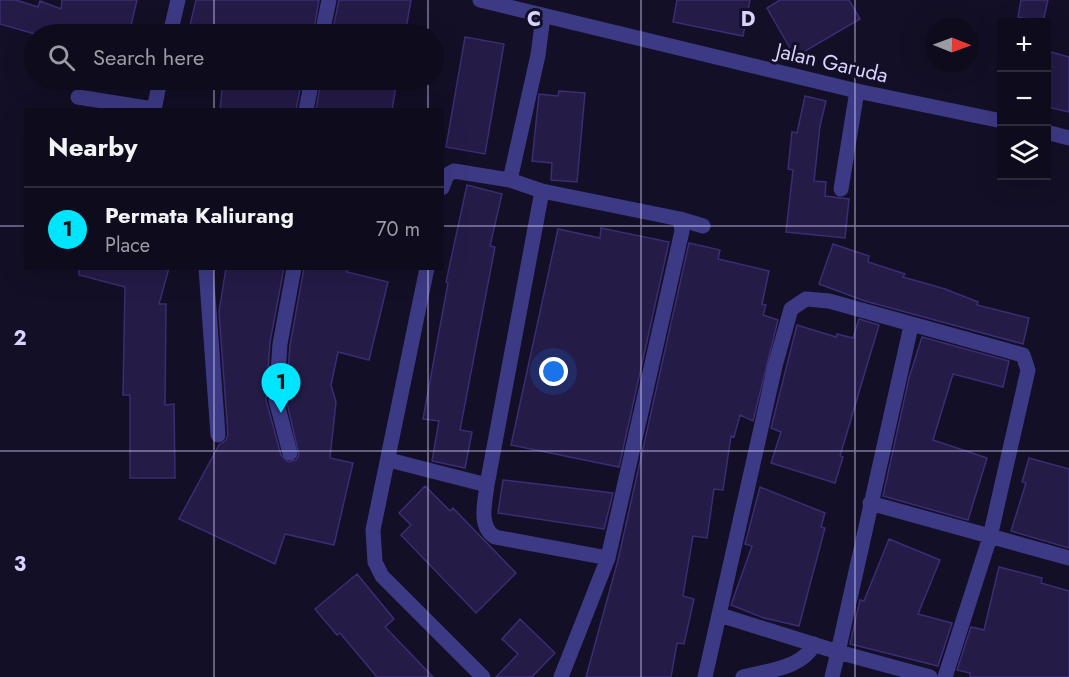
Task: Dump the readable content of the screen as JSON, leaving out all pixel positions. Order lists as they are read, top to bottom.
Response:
{
  "streets": {
    "street": ["Jalan Garuda"]
  },
  "north": "right",
  "page": {
    "map_buttons": ["+", "−"],
    "search": "Search here",
    "heading": "Nearby",
    "list": [
      {
        "mark": "1",
        "name": "Permata Kaliurang",
        "note": "Place",
        "value": "70 m"
      }
    ],
    "pins": "1"
  },
  "grid": {
    "columns": ["C", "D"],
    "rows": ["2", "3"]
  }
}
